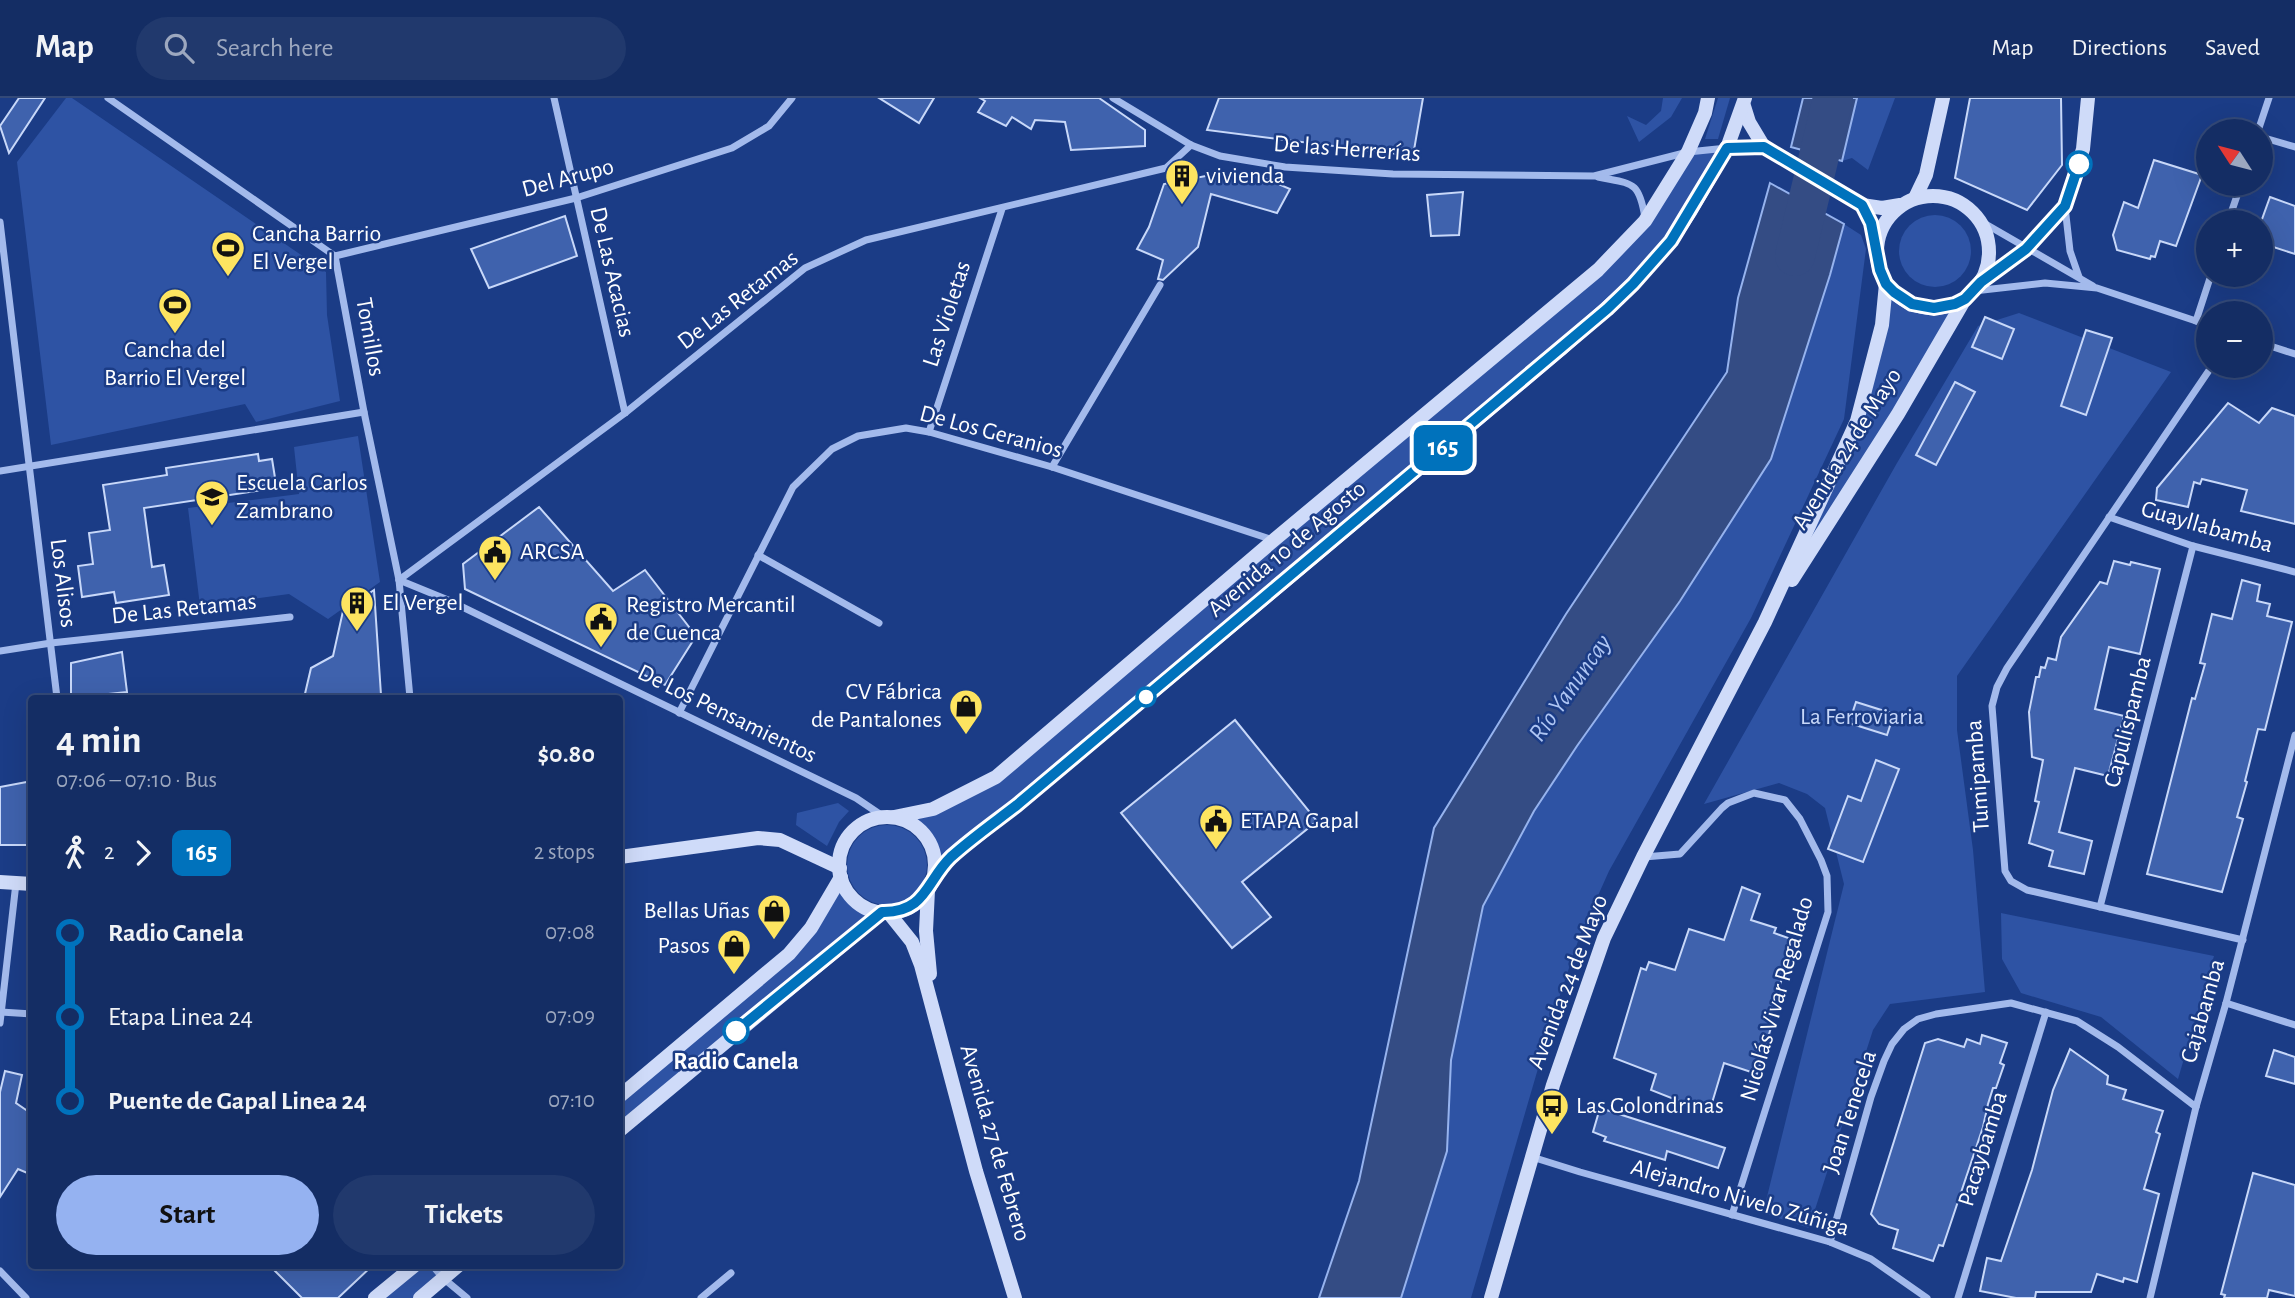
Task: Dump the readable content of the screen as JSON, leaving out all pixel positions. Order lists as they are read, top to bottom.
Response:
{
  "streets": {
    "main road": ["Avenida 24 de Mayo", "Avenida 10 de Agosto", "Avenida 27 de Febrero"],
    "street": [
      "De las Herrerías",
      "Del Arupo",
      "De Las Acacias",
      "De Las Retamas",
      "Las Violetas",
      "Tomillos",
      "De Los Geranios",
      "Guayllabamba",
      "Los Alisos",
      "De Los Pensamientos",
      "Capulispamba",
      "Tumipamba",
      "Nicolás Vivar Regalado",
      "Cajabamba",
      "Joan Tenecela",
      "Pacaybamba",
      "Alejandro Nivelo Zúñiga"
    ]
  },
  "crossings": [
    ["De las Herrerías", "De Las Retamas"],
    ["De las Herrerías", "Avenida 10 de Agosto"],
    ["Del Arupo", "De Las Acacias"],
    ["Del Arupo", "Tomillos"],
    ["De Las Acacias", "De Las Retamas"],
    ["De Las Retamas", "Las Violetas"],
    ["De Las Retamas", "Tomillos"],
    ["De Las Retamas", "Los Alisos"],
    ["De Las Retamas", "De Los Pensamientos"],
    ["Las Violetas", "De Los Geranios"],
    ["Tomillos", "De Los Pensamientos"],
    ["De Los Geranios", "Avenida 10 de Agosto"],
    ["De Los Geranios", "De Los Pensamientos"],
    ["Avenida 24 de Mayo", "Nicolás Vivar Regalado"],
    ["Avenida 24 de Mayo", "Alejandro Nivelo Zúñiga"],
    ["Guayllabamba", "Capulispamba"],
    ["Guayllabamba", "Tumipamba"],
    ["Avenida 10 de Agosto", "De Los Pensamientos"],
    ["Avenida 10 de Agosto", "Avenida 27 de Febrero"],
    ["De Los Pensamientos", "Avenida 27 de Febrero"],
    ["Capulispamba", "Tumipamba"],
    ["Tumipamba", "Cajabamba"],
    ["Nicolás Vivar Regalado", "Alejandro Nivelo Zúñiga"],
    ["Cajabamba", "Joan Tenecela"],
    ["Joan Tenecela", "Pacaybamba"],
    ["Joan Tenecela", "Alejandro Nivelo Zúñiga"]
  ],
  "water": ["Río Yanuncay"],
  "parks": ["La Ferroviaria"],
  "places": {
    "building": ["vivienda", "El Vergel"],
    "sports": ["Cancha Barrio El Vergel", "Cancha del Barrio El Vergel"],
    "school or university": ["Escuela Carlos Zambrano"],
    "public building": ["ARCSA", "Registro Mercantil de Cuenca", "ETAPA Gapal"],
    "shop": ["CV Fábrica de Pantalones", "Bellas Uñas", "Pasos"],
    "other": ["Radio Canela"],
    "bus stop": ["Las Golondrinas"]
  },
  "lines": ["bus line 165"],
  "north": "top left",
  "page": {
    "header": "Map",
    "search": "Search here",
    "nav": ["Map", "Directions", "Saved"],
    "on_map": "165",
    "map_buttons": ["+", "−"],
    "heading": ["4 min", "07:06 – 07:10 · Bus", "$0.80"],
    "legs": ["2", "165", "2 stops"],
    "list": [
      {
        "name": "Radio Canela",
        "value": "07:08"
      },
      {
        "name": "Etapa Linea 24",
        "value": "07:09"
      },
      {
        "name": "Puente de Gapal Linea 24",
        "value": "07:10"
      }
    ],
    "buttons": ["Start", "Tickets"]
  }
}
